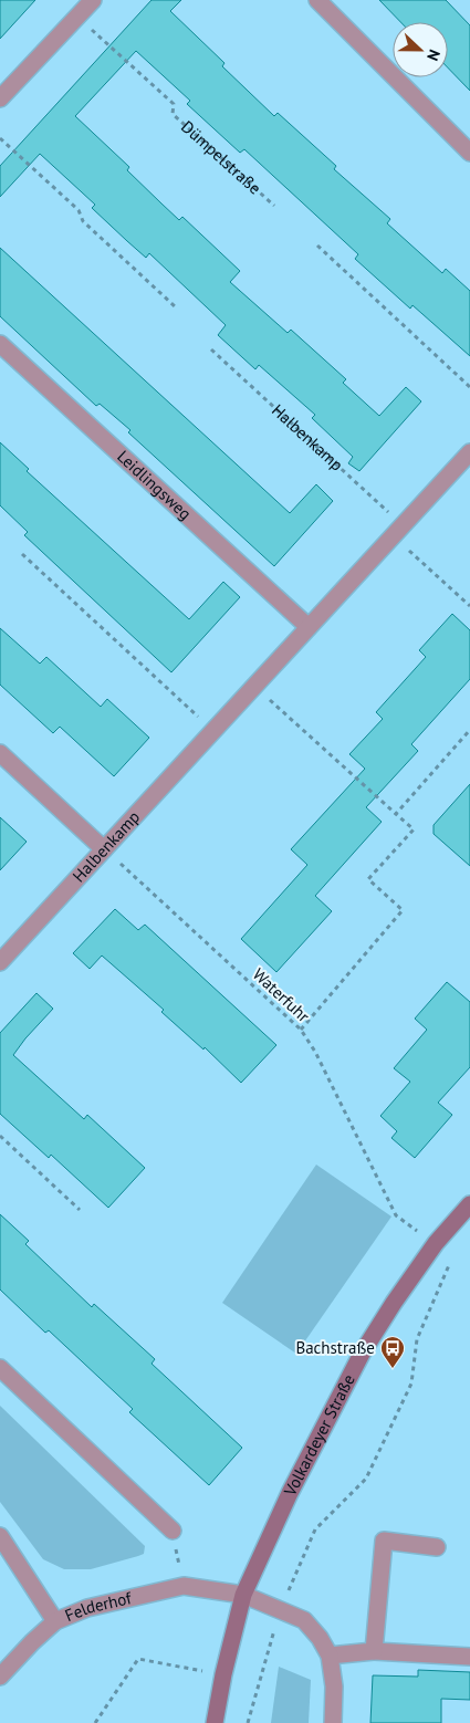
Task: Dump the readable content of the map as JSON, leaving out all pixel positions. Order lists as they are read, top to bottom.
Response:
{
  "streets": {
    "main road": ["Volkardeyer Straße"],
    "street": ["Halbenkamp", "Leidlingsweg", "Felderhof"],
    "path": ["Dümpelstraße", "Waterfuhr"]
  },
  "crossings": [
    ["Halbenkamp", "Leidlingsweg"],
    ["Halbenkamp", "Waterfuhr"],
    ["Waterfuhr", "Volkardeyer Straße"],
    ["Volkardeyer Straße", "Felderhof"]
  ],
  "places": {
    "bus stop": ["Bachstraße"]
  },
  "north": "right"
}
